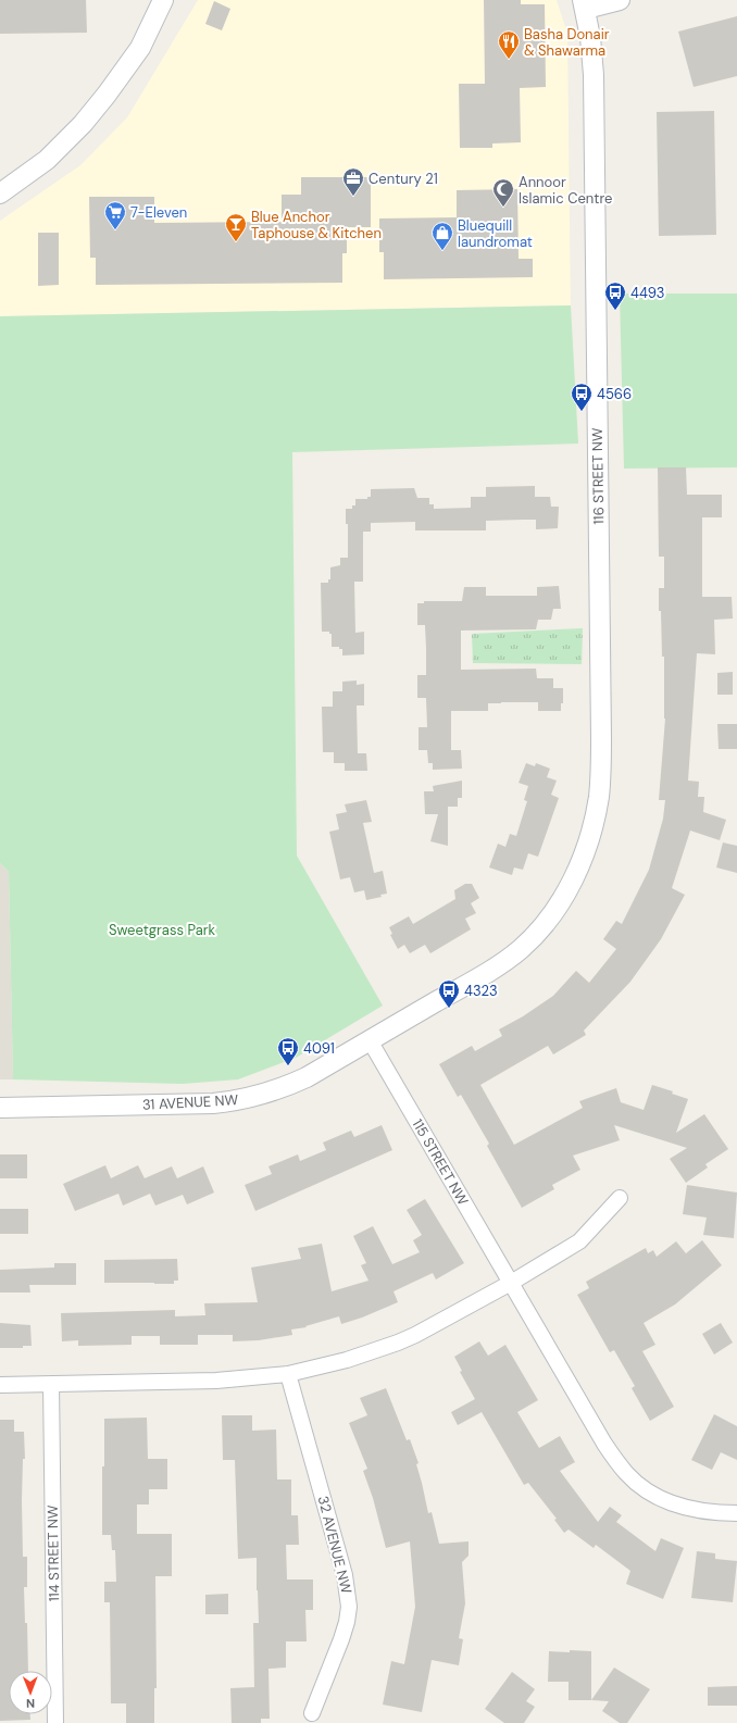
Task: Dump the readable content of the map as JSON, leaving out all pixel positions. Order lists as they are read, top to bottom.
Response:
{
  "streets": {
    "street": [
      "116 STREET NW",
      "31 AVENUE NW",
      "115 STREET NW",
      "32 AVENUE NW",
      "114 STREET NW"
    ]
  },
  "crossings": [
    ["116 STREET NW", "31 AVENUE NW"],
    ["31 AVENUE NW", "115 STREET NW"]
  ],
  "parks": ["Sweetgrass Park"],
  "places": {
    "restaurant": ["Basha Donair & Shawarma"],
    "office": ["Century 21"],
    "mosque": ["Annoor Islamic Centre"],
    "supermarket": ["7-Eleven"],
    "bar": ["Blue Anchor Taphouse & Kitchen"],
    "shop": ["Bluequill laundromat"],
    "bus stop": [
      "4493",
      "4566",
      "4323",
      "4091"
    ]
  },
  "north": "bottom"
}
